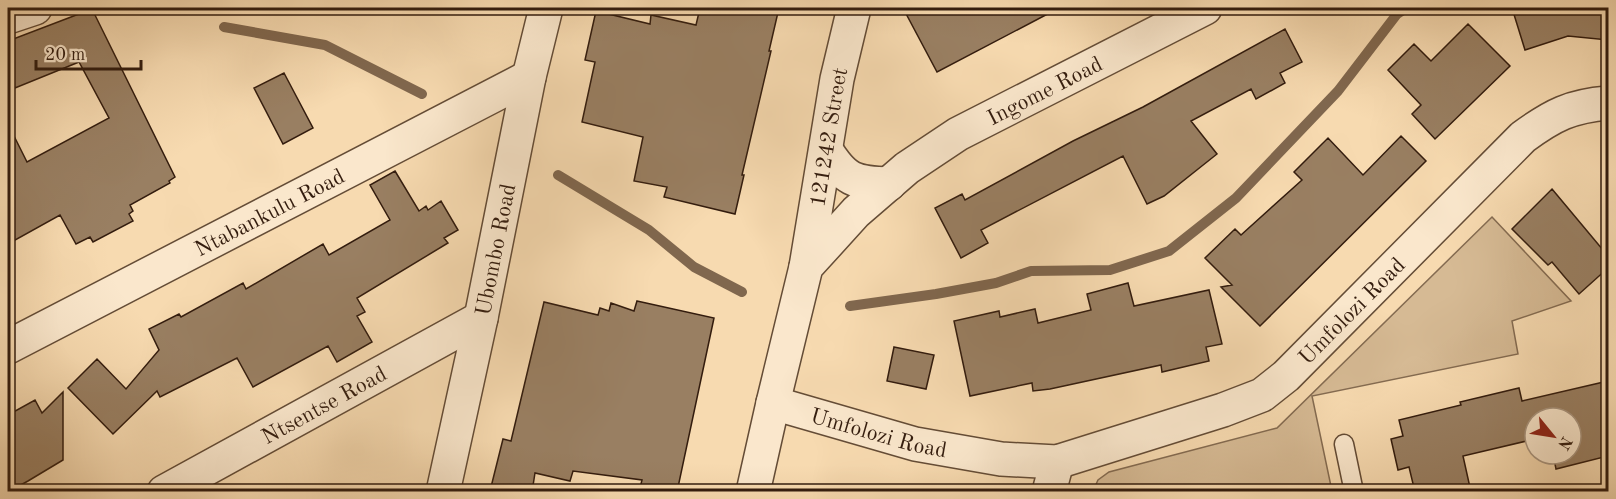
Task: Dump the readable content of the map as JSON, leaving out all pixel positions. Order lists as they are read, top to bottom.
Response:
{
  "streets": {
    "street": [
      "Ingome Road",
      "121242 Street",
      "Ntabankulu Road",
      "Ubombo Road",
      "Umfolozi Road",
      "Ntsentse Road"
    ]
  },
  "crossings": [
    ["Ingome Road", "121242 Street"],
    ["Ingome Road", "Umfolozi Road"],
    ["Ntabankulu Road", "Ubombo Road"],
    ["Ubombo Road", "Ntsentse Road"]
  ],
  "scale_bar": "20 m",
  "north": "bottom right"
}
